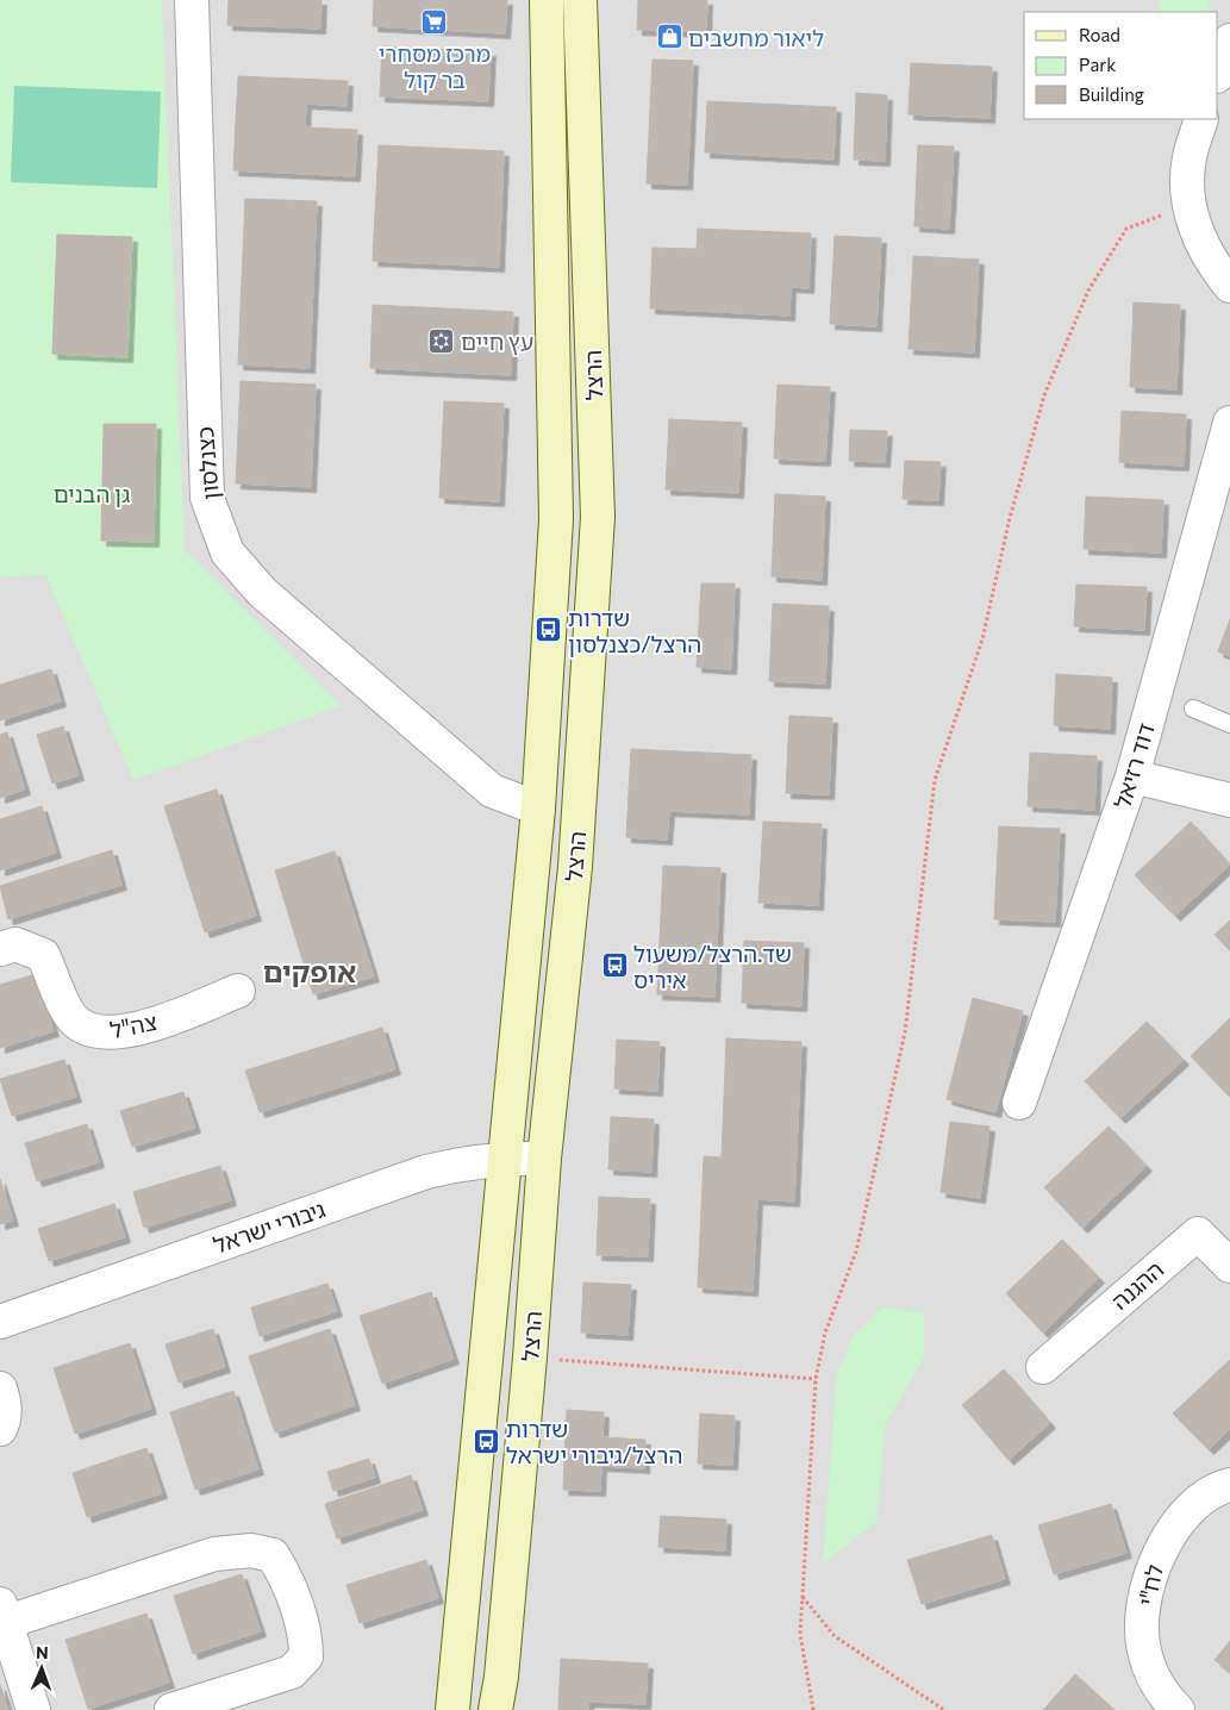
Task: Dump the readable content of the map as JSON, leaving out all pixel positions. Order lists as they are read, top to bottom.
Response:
{
  "streets": {
    "main road": ["הרצל"],
    "street": [
      "כצנלסון",
      "דוד רזיאל",
      "צה\"ל",
      "גיבורי ישראל",
      "ההגנה",
      "לח\"י"
    ]
  },
  "crossings": [
    ["הרצל", "כצנלסון"],
    ["הרצל", "גיבורי ישראל"]
  ],
  "districts": ["אופקים"],
  "parks": ["גן הבנים"],
  "places": {
    "supermarket": ["מרכז מסחרי בר קול"],
    "shop": ["ליאור מחשבים"],
    "synagogue": ["עץ חיים"],
    "bus stop": ["שדרות הרצל/כצנלסון", "שד.הרצל/משעול איריס", "שדרות הרצל/גיבורי ישראל"]
  },
  "legend": ["Road", "Park", "Building"],
  "north": "top"
}
